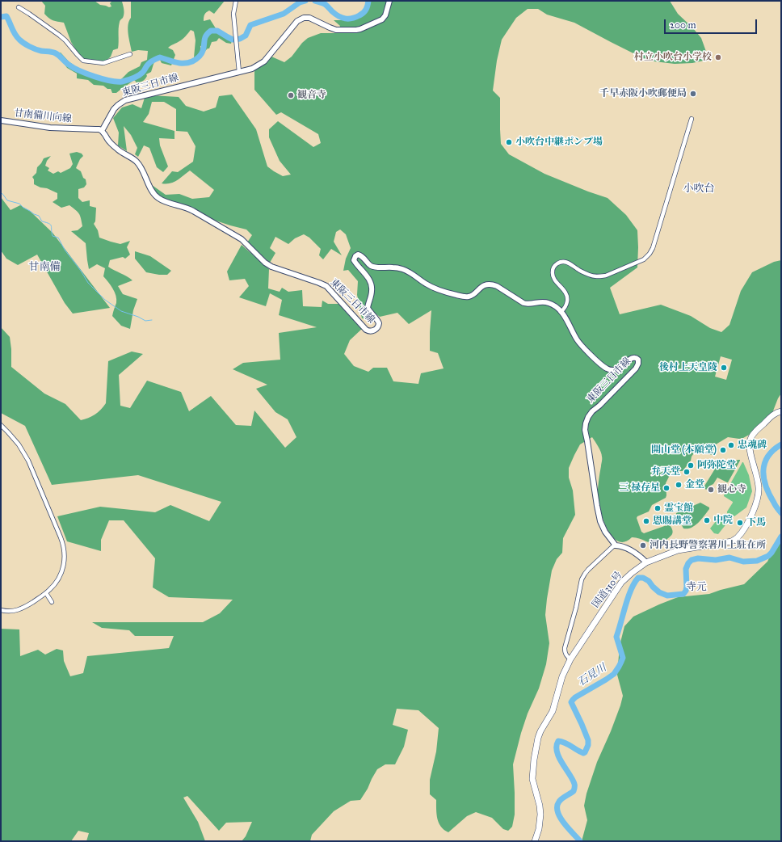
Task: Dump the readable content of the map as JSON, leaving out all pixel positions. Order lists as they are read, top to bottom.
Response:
{
  "streets": {
    "highway": ["国道310号"],
    "main road": ["東阪三日市線", "甘南備川向線"]
  },
  "crossings": [
    ["東阪三日市線", "甘南備川向線"]
  ],
  "districts": ["小吹台", "甘南備", "寺元"],
  "water": ["石見川"],
  "places": [
    "村立小吹台小学校",
    "千早赤阪小吹郵便局",
    "観音寺",
    "小吹台中継ポンプ場",
    "後村上天皇陵",
    "忠魂碑",
    "開山堂 (本願堂)",
    "阿弥陀堂",
    "弁天堂",
    "金堂",
    "三 禄存星",
    "観心寺",
    "霊宝館",
    "中院",
    "恩賜講堂",
    "下馬",
    "河内長野警察署川上駐在所"
  ],
  "scale_bar": "200 m"
}
